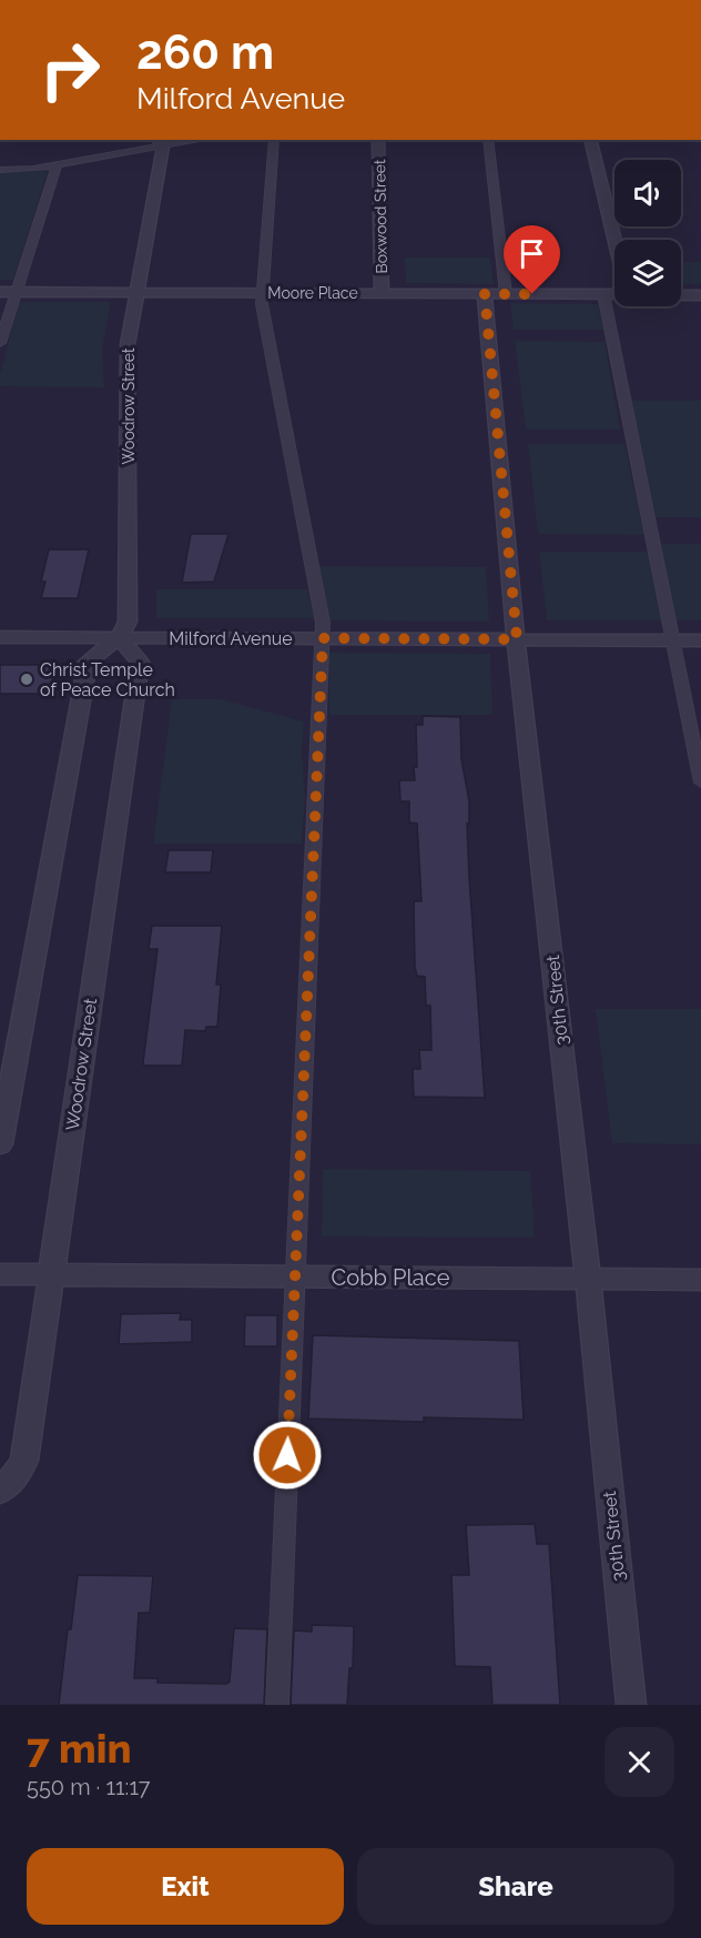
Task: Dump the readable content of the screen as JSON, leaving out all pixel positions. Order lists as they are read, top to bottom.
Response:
{
  "streets": {
    "street": [
      "Boxwood Street",
      "Moore Place",
      "Woodrow Street",
      "Milford Avenue",
      "30th Street",
      "Cobb Place"
    ]
  },
  "crossings": [
    ["Boxwood Street", "Moore Place"],
    ["Moore Place", "Woodrow Street"],
    ["Moore Place", "30th Street"],
    ["Woodrow Street", "Milford Avenue"],
    ["Woodrow Street", "Cobb Place"],
    ["Milford Avenue", "30th Street"],
    ["30th Street", "Cobb Place"]
  ],
  "places": ["Christ Temple of Peace Church"],
  "page": {
    "turn": ["260 m", "Milford Avenue"],
    "heading": ["7 min", "550 m · 11:17"],
    "buttons": ["Exit", "Share"]
  }
}
